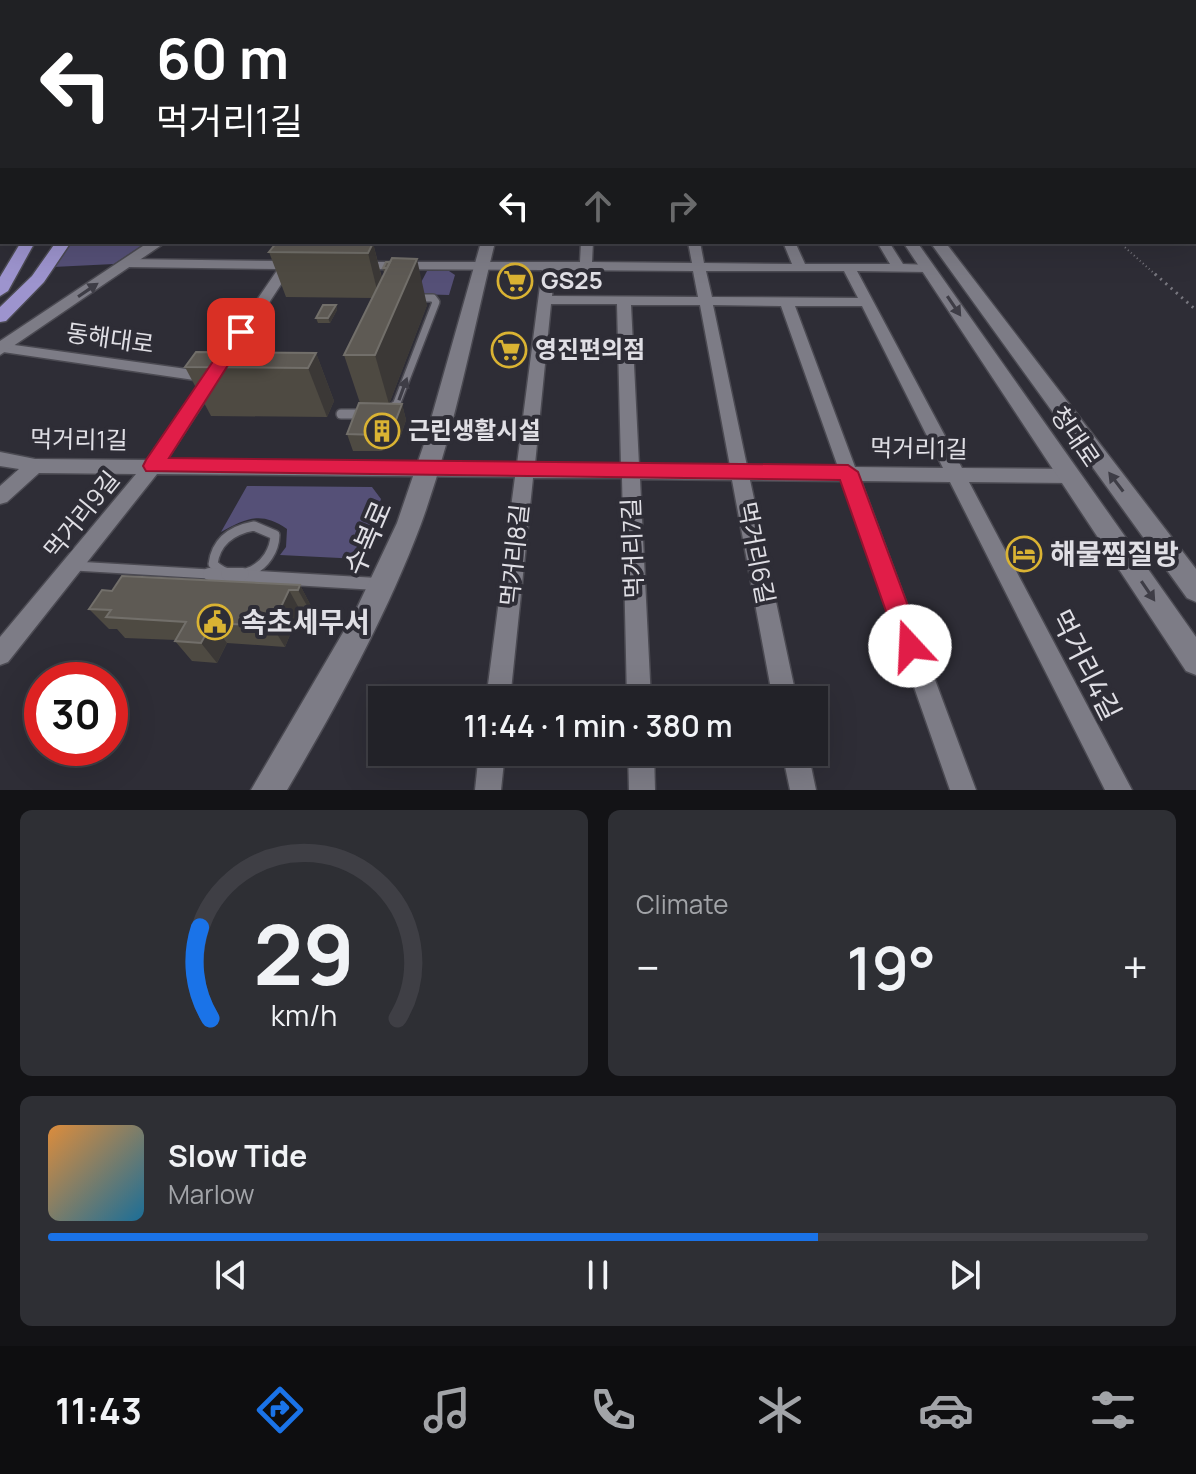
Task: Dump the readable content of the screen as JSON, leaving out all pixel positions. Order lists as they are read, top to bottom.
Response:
{
  "streets": {
    "street": [
      "동해대로",
      "청대로",
      "먹거리1길",
      "먹거리9길",
      "수복로",
      "먹거리7길",
      "먹거리6길",
      "먹거리8길",
      "먹거리4길"
    ]
  },
  "crossings": [
    ["동해대로", "먹거리9길"],
    ["청대로", "먹거리1길"],
    ["먹거리1길", "먹거리9길"],
    ["먹거리1길", "수복로"],
    ["먹거리1길", "먹거리7길"],
    ["먹거리1길", "먹거리6길"],
    ["먹거리1길", "먹거리8길"],
    ["먹거리1길", "먹거리4길"]
  ],
  "places": {
    "supermarket": ["GS25", "영진편의점"],
    "building": ["근린생활시설"],
    "hotel": ["해물찜질방"],
    "public building": ["속초세무서"]
  },
  "page": {
    "turn": ["60 m", "먹거리1길"],
    "limit": "30",
    "trip": "11:44 · 1 min · 380 m",
    "tile": "Climate",
    "heat": ["−", "19°", "+"],
    "song": ["Slow Tide", "Marlow"],
    "tabs": "11:43",
    "gauge": ["29", "km/h"]
  }
}
